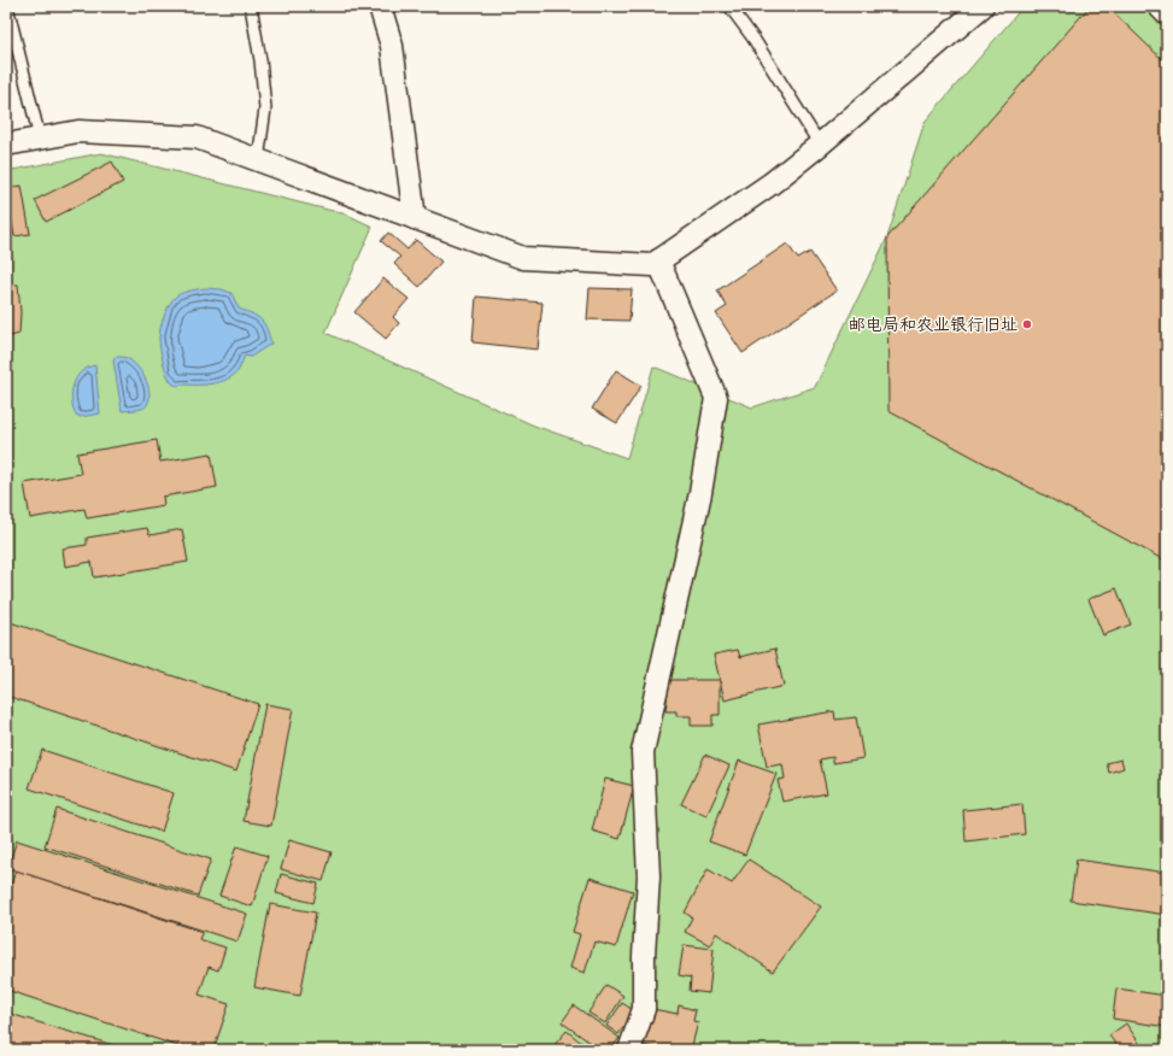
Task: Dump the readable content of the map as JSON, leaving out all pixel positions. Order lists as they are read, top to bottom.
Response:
{
  "places": ["邮电局和农业银行旧址"]
}
